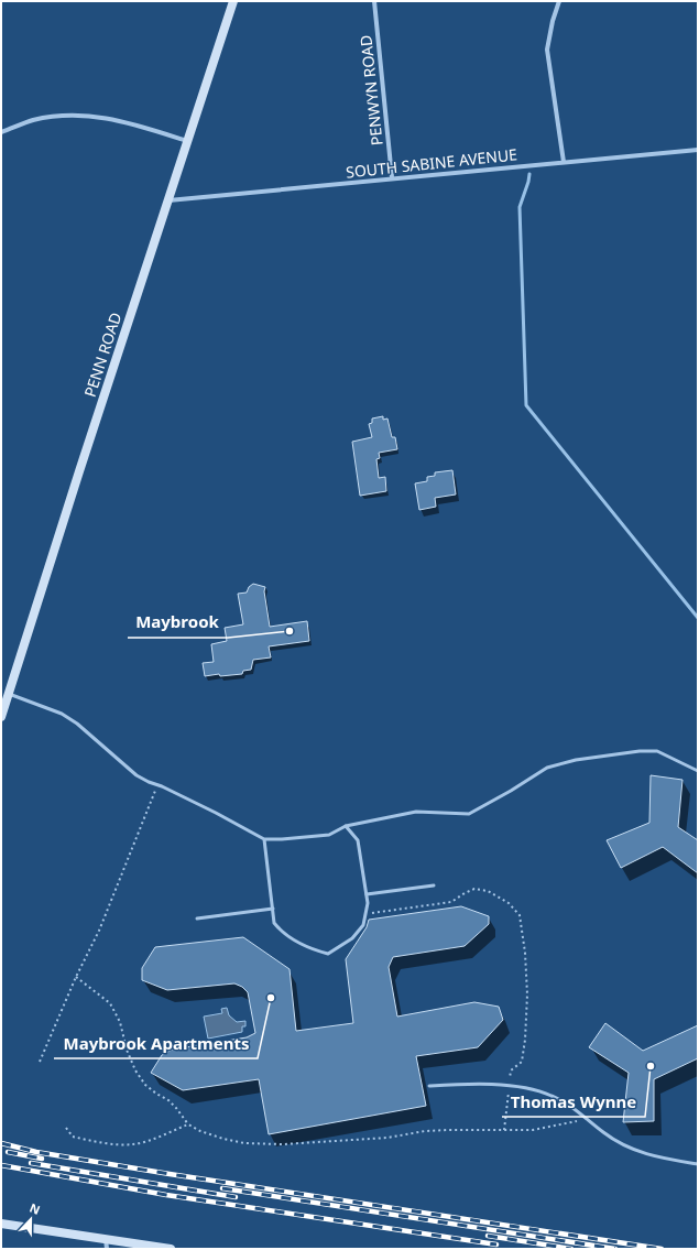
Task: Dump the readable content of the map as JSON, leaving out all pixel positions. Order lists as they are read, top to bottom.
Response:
{
  "streets": {
    "street": ["PENWYN ROAD", "SOUTH SABINE AVENUE", "PENN ROAD"]
  },
  "crossings": [
    ["PENWYN ROAD", "SOUTH SABINE AVENUE"],
    ["SOUTH SABINE AVENUE", "PENN ROAD"]
  ],
  "places": ["Maybrook", "Maybrook Apartments", "Thomas Wynne"],
  "north": "top"
}
